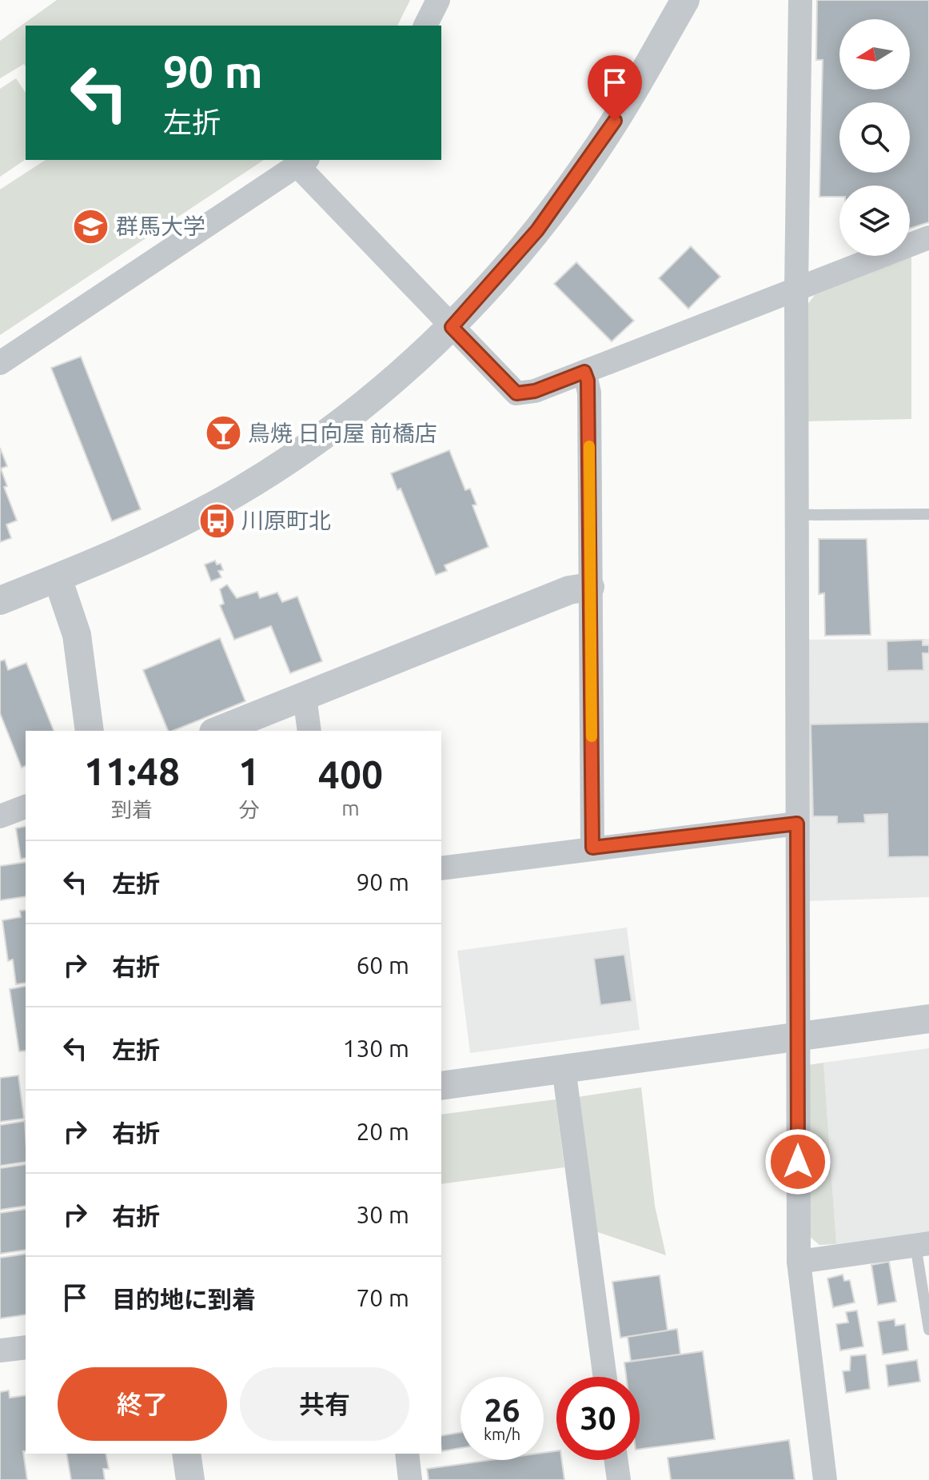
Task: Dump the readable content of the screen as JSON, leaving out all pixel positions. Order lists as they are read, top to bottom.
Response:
{
  "places": {
    "school or university": ["群馬大学"],
    "bar": ["鳥焼 日向屋 前橋店"],
    "bus stop": ["川原町北"]
  },
  "north": "left",
  "page": {
    "turn": ["90 m", "左折"],
    "eta": [
      "11:48",
      "到着",
      "1",
      "分",
      "400",
      "m"
    ],
    "list": [
      {
        "name": "左折",
        "value": "90 m"
      },
      {
        "name": "右折",
        "value": "60 m"
      },
      {
        "name": "左折",
        "value": "130 m"
      },
      {
        "name": "右折",
        "value": "20 m"
      },
      {
        "name": "右折",
        "value": "30 m"
      },
      {
        "name": "目的地に到着",
        "value": "70 m"
      }
    ],
    "buttons": ["終了", "共有"],
    "speed": "26 km/h",
    "limit": "30"
  }
}
